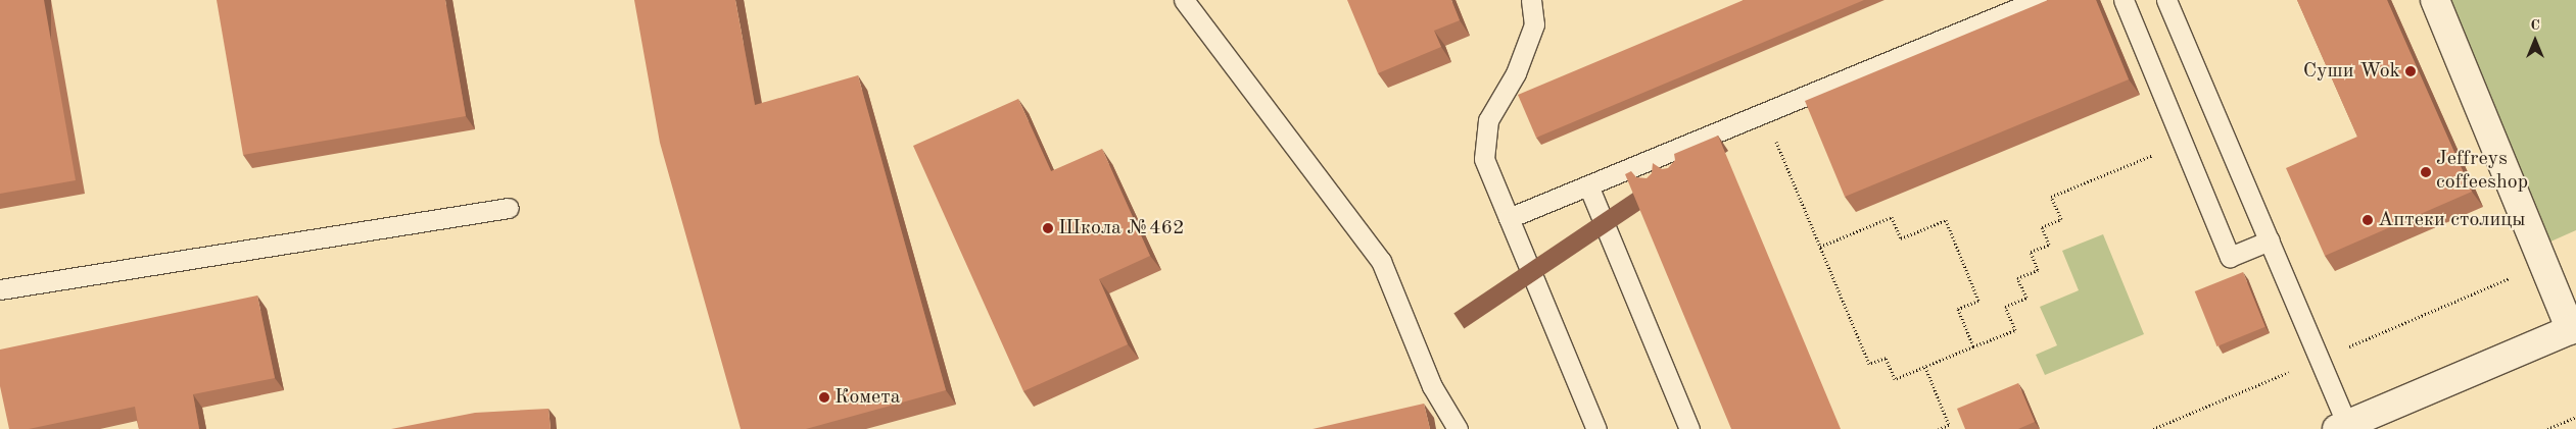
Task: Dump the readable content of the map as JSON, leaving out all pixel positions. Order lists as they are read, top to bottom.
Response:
{
  "places": [
    "Суши Wok",
    "Jeffreys coffeeshop",
    "Аптеки столицы",
    "Школа №462",
    "Комета"
  ],
  "north": "top"
}
